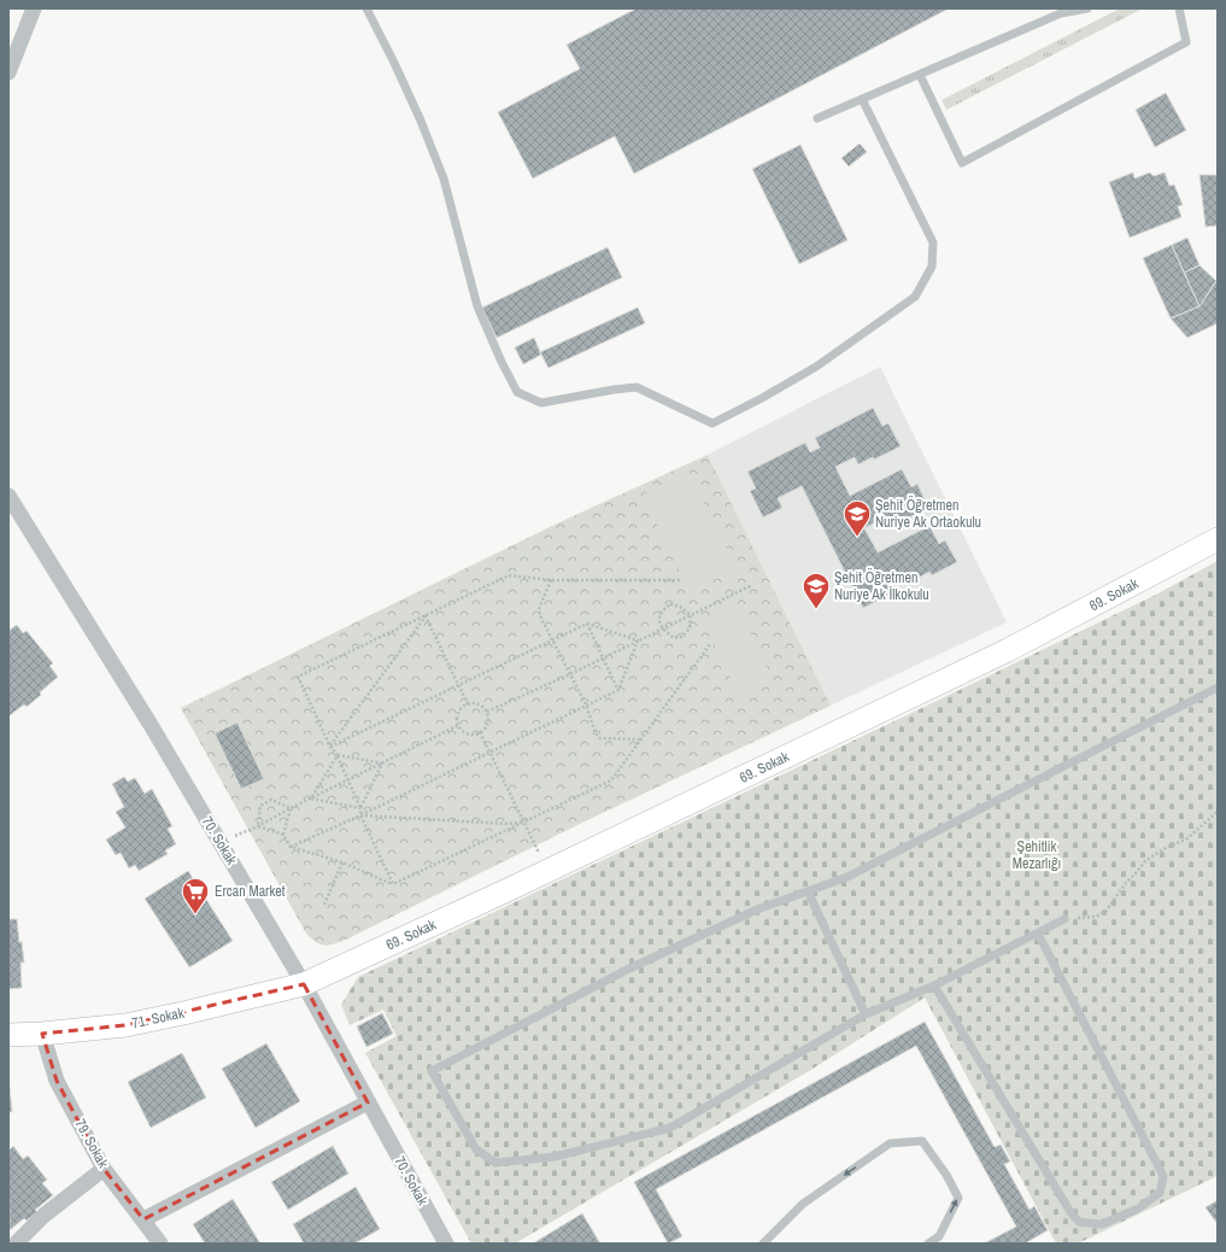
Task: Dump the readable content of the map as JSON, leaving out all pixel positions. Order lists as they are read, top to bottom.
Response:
{
  "streets": {
    "street": [
      "69. Sokak",
      "70. Sokak",
      "71. Sokak",
      "79. Sokak"
    ]
  },
  "crossings": [
    ["69. Sokak", "70. Sokak"],
    ["69. Sokak", "71. Sokak"],
    ["70. Sokak", "71. Sokak"],
    ["71. Sokak", "79. Sokak"]
  ],
  "parks": ["Şehitlik Mezarlığı"],
  "places": {
    "school or university": ["Şehit Öğretmen Nuriye Ak Ortaokulu", "Şehit Öğretmen Nuriye Ak İlkokulu"],
    "supermarket": ["Ercan Market"]
  }
}
